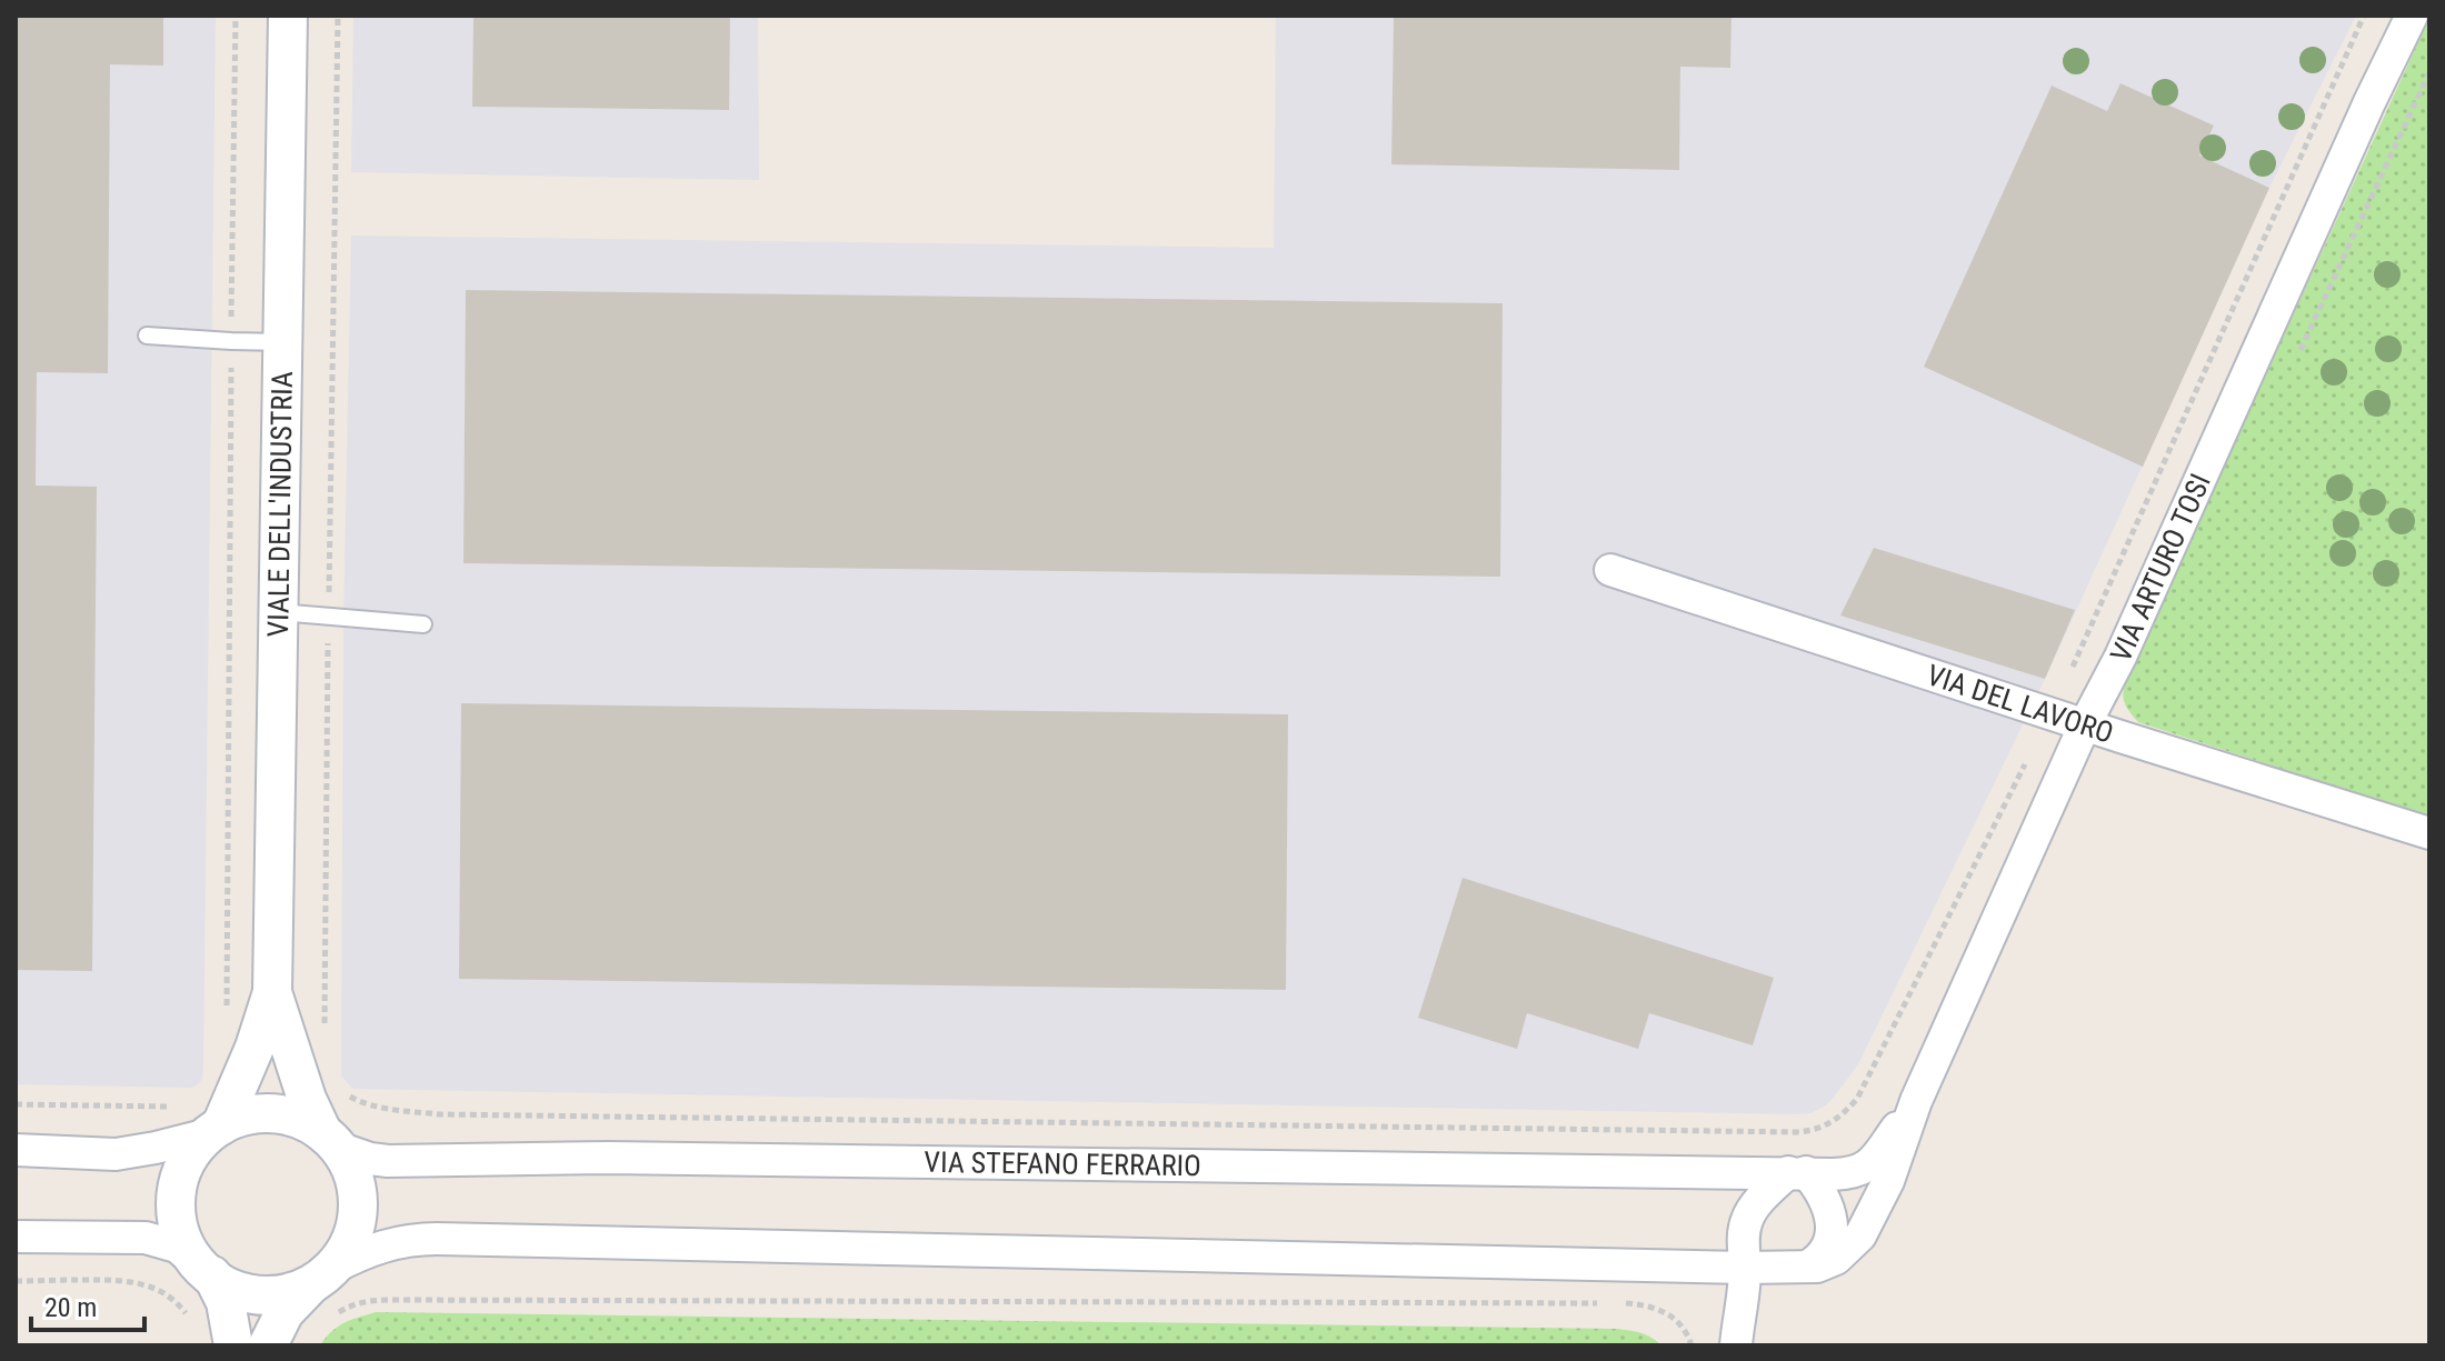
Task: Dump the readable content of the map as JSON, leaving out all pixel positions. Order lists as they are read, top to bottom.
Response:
{
  "streets": {
    "street": [
      "VIALE DELL'INDUSTRIA",
      "VIA ARTURO TOSI",
      "VIA DEL LAVORO",
      "VIA STEFANO FERRARIO"
    ]
  },
  "crossings": [
    ["VIA ARTURO TOSI", "VIA DEL LAVORO"],
    ["VIA ARTURO TOSI", "VIA STEFANO FERRARIO"]
  ],
  "scale_bar": "20 m"
}
